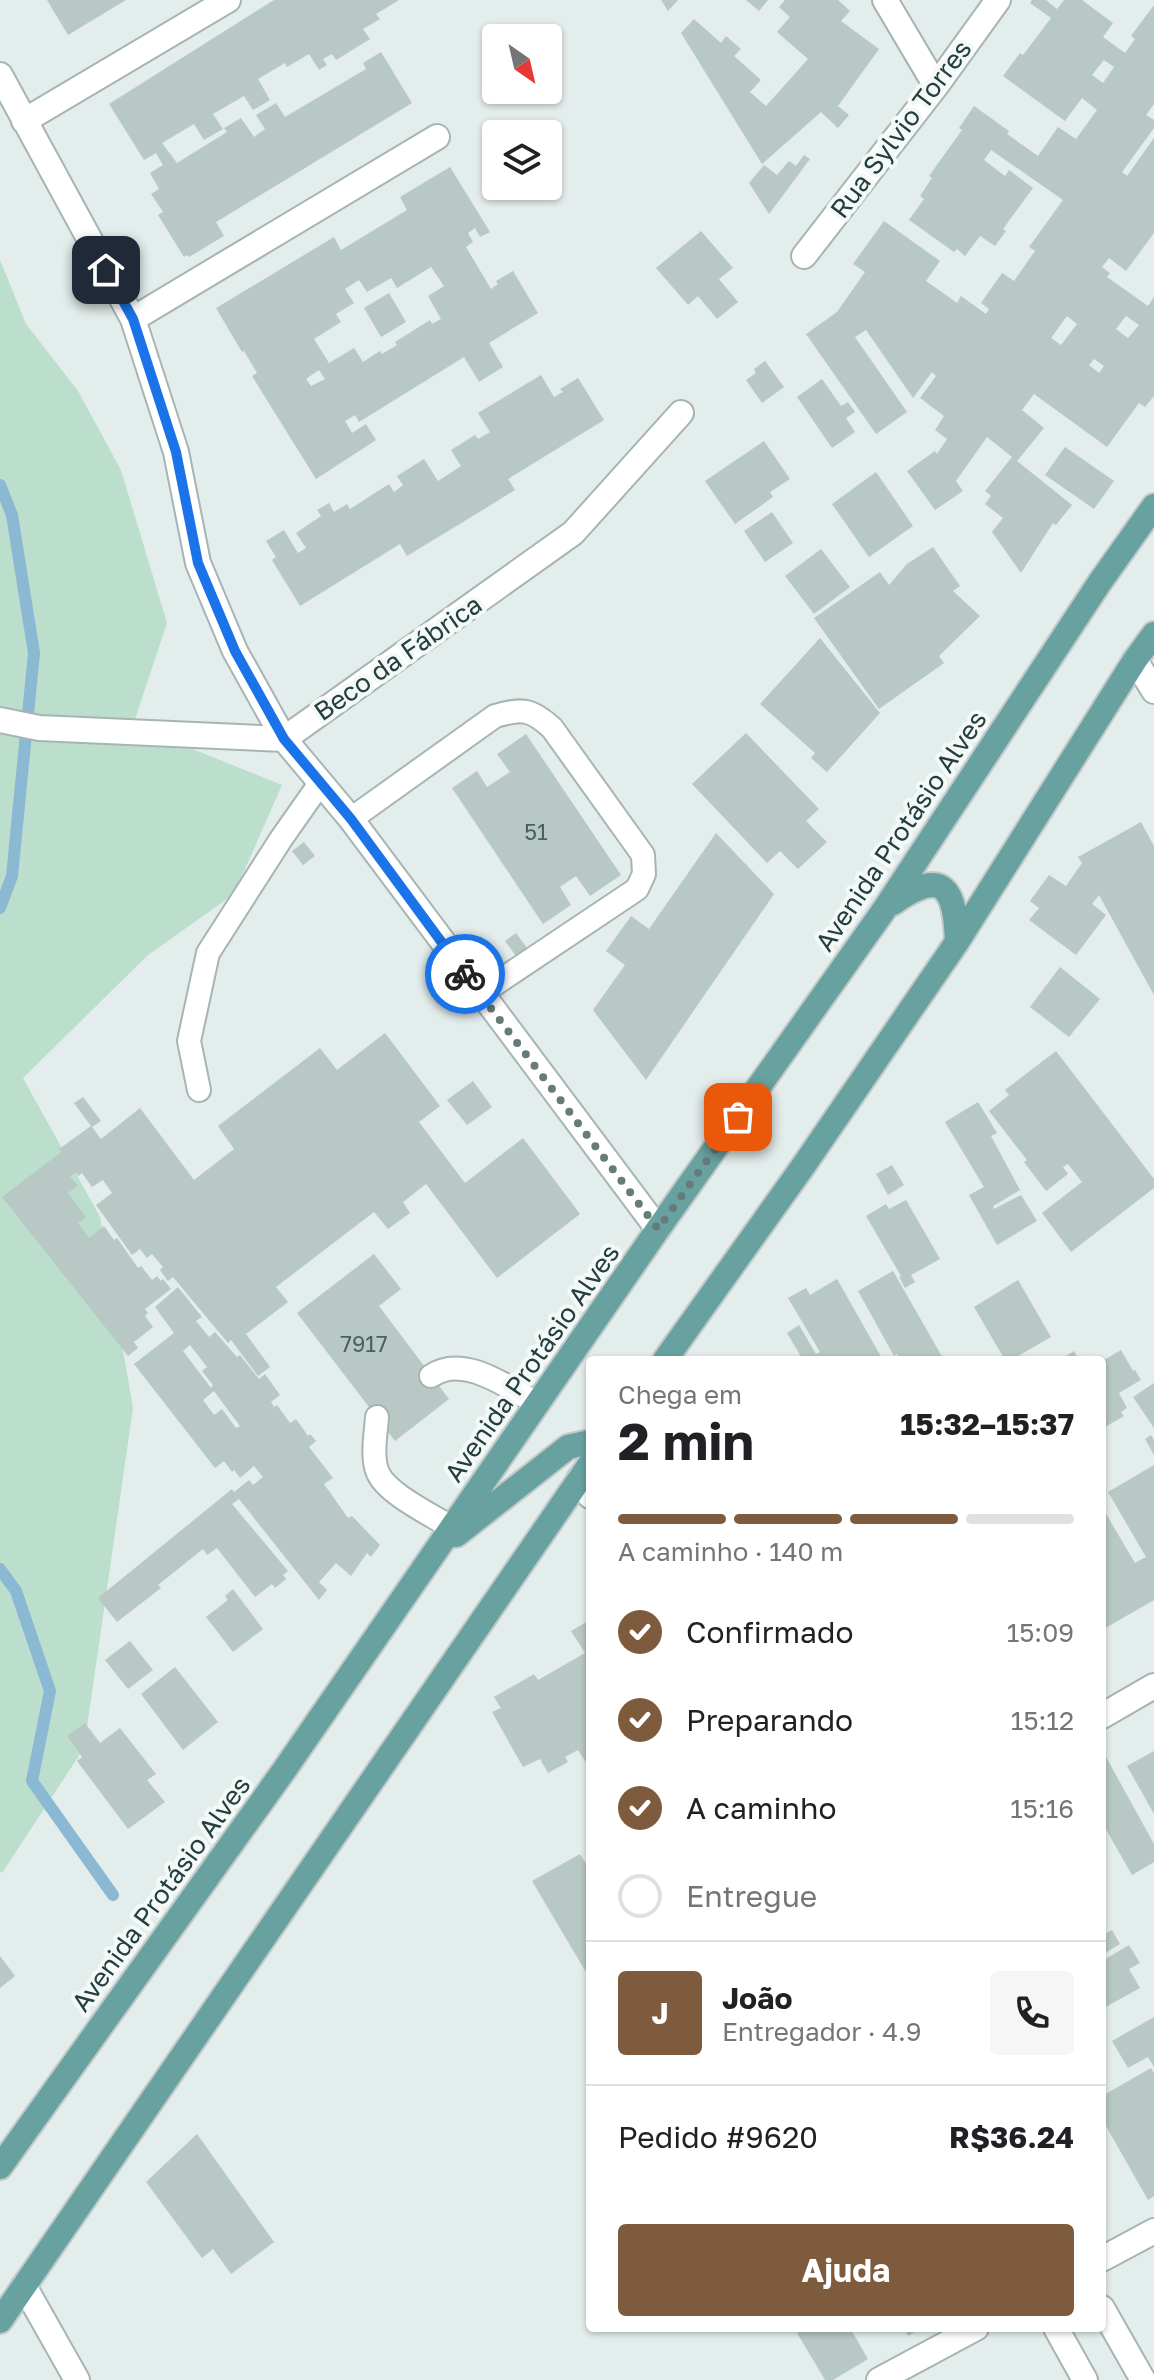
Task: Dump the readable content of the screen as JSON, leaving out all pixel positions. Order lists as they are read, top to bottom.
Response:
{
  "streets": {
    "main road": ["Avenida Protásio Alves"],
    "street": ["Rua Sylvio Torres", "Beco da Fábrica"]
  },
  "house_numbers": ["51", "7917"],
  "north": "bottom right",
  "page": {
    "heading": ["2 min", "Chega em", "15:32–15:37"],
    "panel": [
      "João",
      "Entregador · 4.9",
      "Pedido #9620",
      "R$36.24"
    ],
    "bar": "A caminho · 140 m",
    "list": [
      ["Confirmado", "15:09"],
      ["Preparando", "15:12"],
      ["A caminho", "15:16"],
      "Entregue"
    ],
    "round": "J",
    "buttons": "Ajuda"
  }
}
